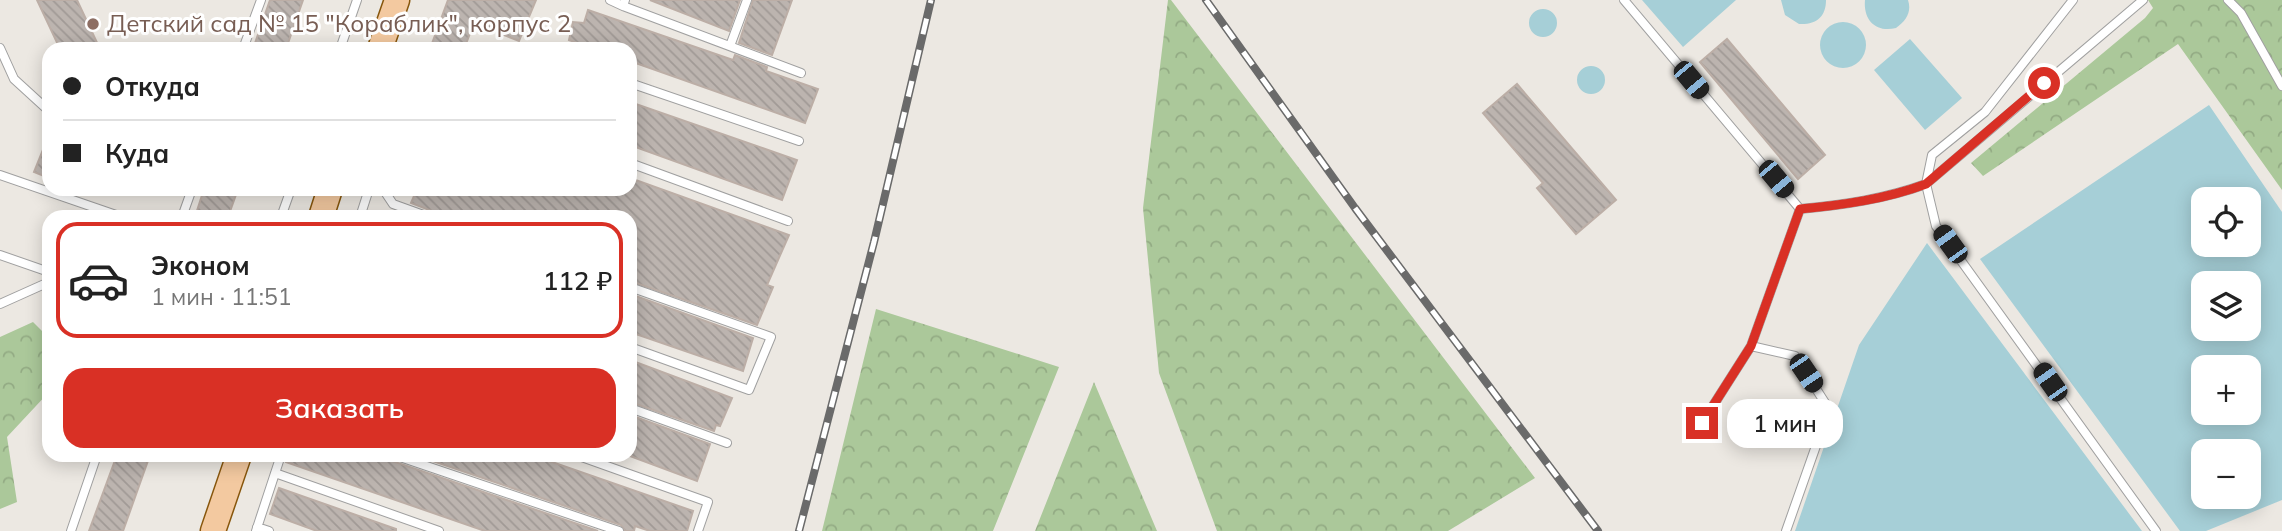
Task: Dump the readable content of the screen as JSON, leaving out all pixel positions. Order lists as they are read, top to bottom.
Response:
{
  "places": ["Детский сад № 15 \"Кораблик\", корпус 2"],
  "page": {
    "banner": ["Откуда", "Куда"],
    "map_buttons": ["+", "−"],
    "list": [
      {
        "name": "Эконом",
        "note": "1 мин · 11:51",
        "value": "112 ₽"
      }
    ],
    "buttons": "Заказать",
    "bubble": "1 мин"
  }
}
